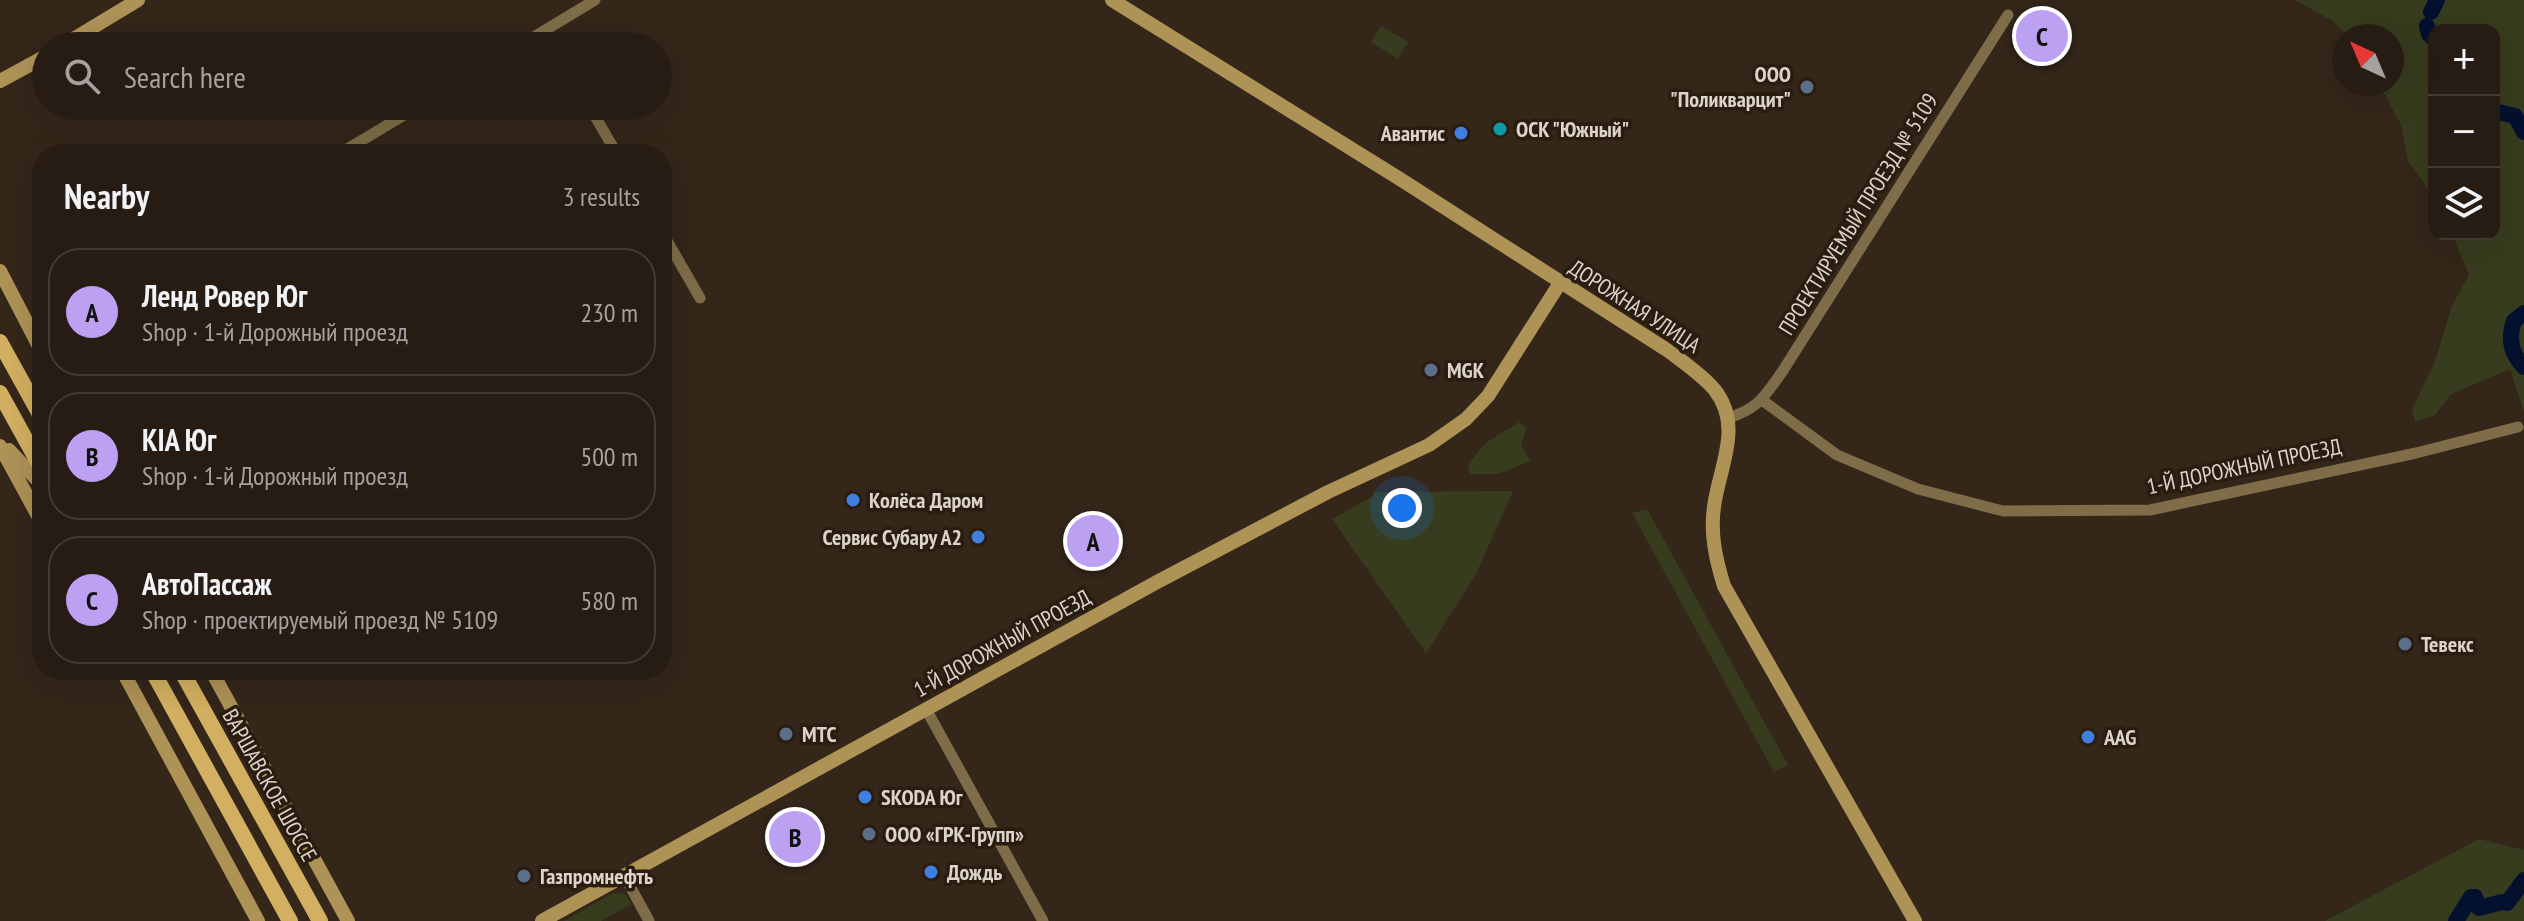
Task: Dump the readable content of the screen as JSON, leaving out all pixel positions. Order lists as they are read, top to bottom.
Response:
{
  "streets": {
    "main road": ["ДОРОЖНАЯ УЛИЦА", "1-Й ДОРОЖНЫЙ ПРОЕЗД", "ВАРШАВСКОЕ ШОССЕ"],
    "street": ["ПРОЕКТИРУЕМЫЙ ПРОЕЗД № 5109"]
  },
  "crossings": [
    ["ПРОЕКТИРУЕМЫЙ ПРОЕЗД № 5109", "ДОРОЖНАЯ УЛИЦА"],
    ["ПРОЕКТИРУЕМЫЙ ПРОЕЗД № 5109", "1-Й ДОРОЖНЫЙ ПРОЕЗД"],
    ["ДОРОЖНАЯ УЛИЦА", "1-Й ДОРОЖНЫЙ ПРОЕЗД"]
  ],
  "places": [
    "ООО \"Поликварцит\"",
    "ОСК \"Южный\"",
    "Авантис",
    "MGK",
    "Колёса Даром",
    "Сервис Субару А2",
    "Тевекс",
    "МТС",
    "AAG",
    "SKODA Юг",
    "ООО «ГРК-Групп»",
    "Дождь",
    "Газпромнефть"
  ],
  "north": "top left",
  "page": {
    "pins": ["C", "A", "B"],
    "map_buttons": ["+", "−"],
    "search": "Search here",
    "heading": ["Nearby", "3 results"],
    "list": [
      {
        "mark": "A",
        "name": "Ленд Ровер Юг",
        "note": "Shop · 1-й Дорожный проезд",
        "value": "230 m"
      },
      {
        "mark": "B",
        "name": "KIA Юг",
        "note": "Shop · 1-й Дорожный проезд",
        "value": "500 m"
      },
      {
        "mark": "C",
        "name": "АвтоПассаж",
        "note": "Shop · проектируемый проезд № 5109",
        "value": "580 m"
      }
    ]
  }
}
